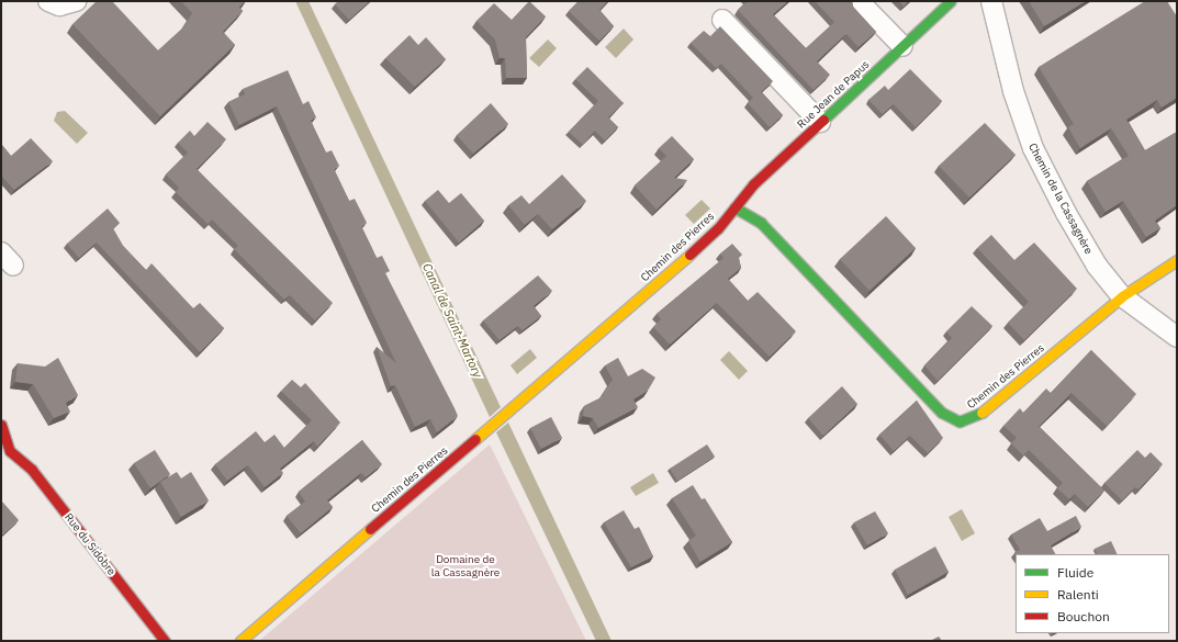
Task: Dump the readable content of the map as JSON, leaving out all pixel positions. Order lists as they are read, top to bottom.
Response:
{
  "streets": {
    "street": [
      "Rue Jean de Papus",
      "Chemin de la Cassagnère",
      "Chemin des Pierres",
      "Rue du Sidobre"
    ]
  },
  "crossings": [
    ["Rue Jean de Papus", "Chemin des Pierres"],
    ["Chemin de la Cassagnère", "Chemin des Pierres"]
  ],
  "water": ["Canal de Saint-Martory"],
  "parks": ["Domaine de la Cassagnère"],
  "legend": ["Fluide", "Ralenti", "Bouchon"]
}
